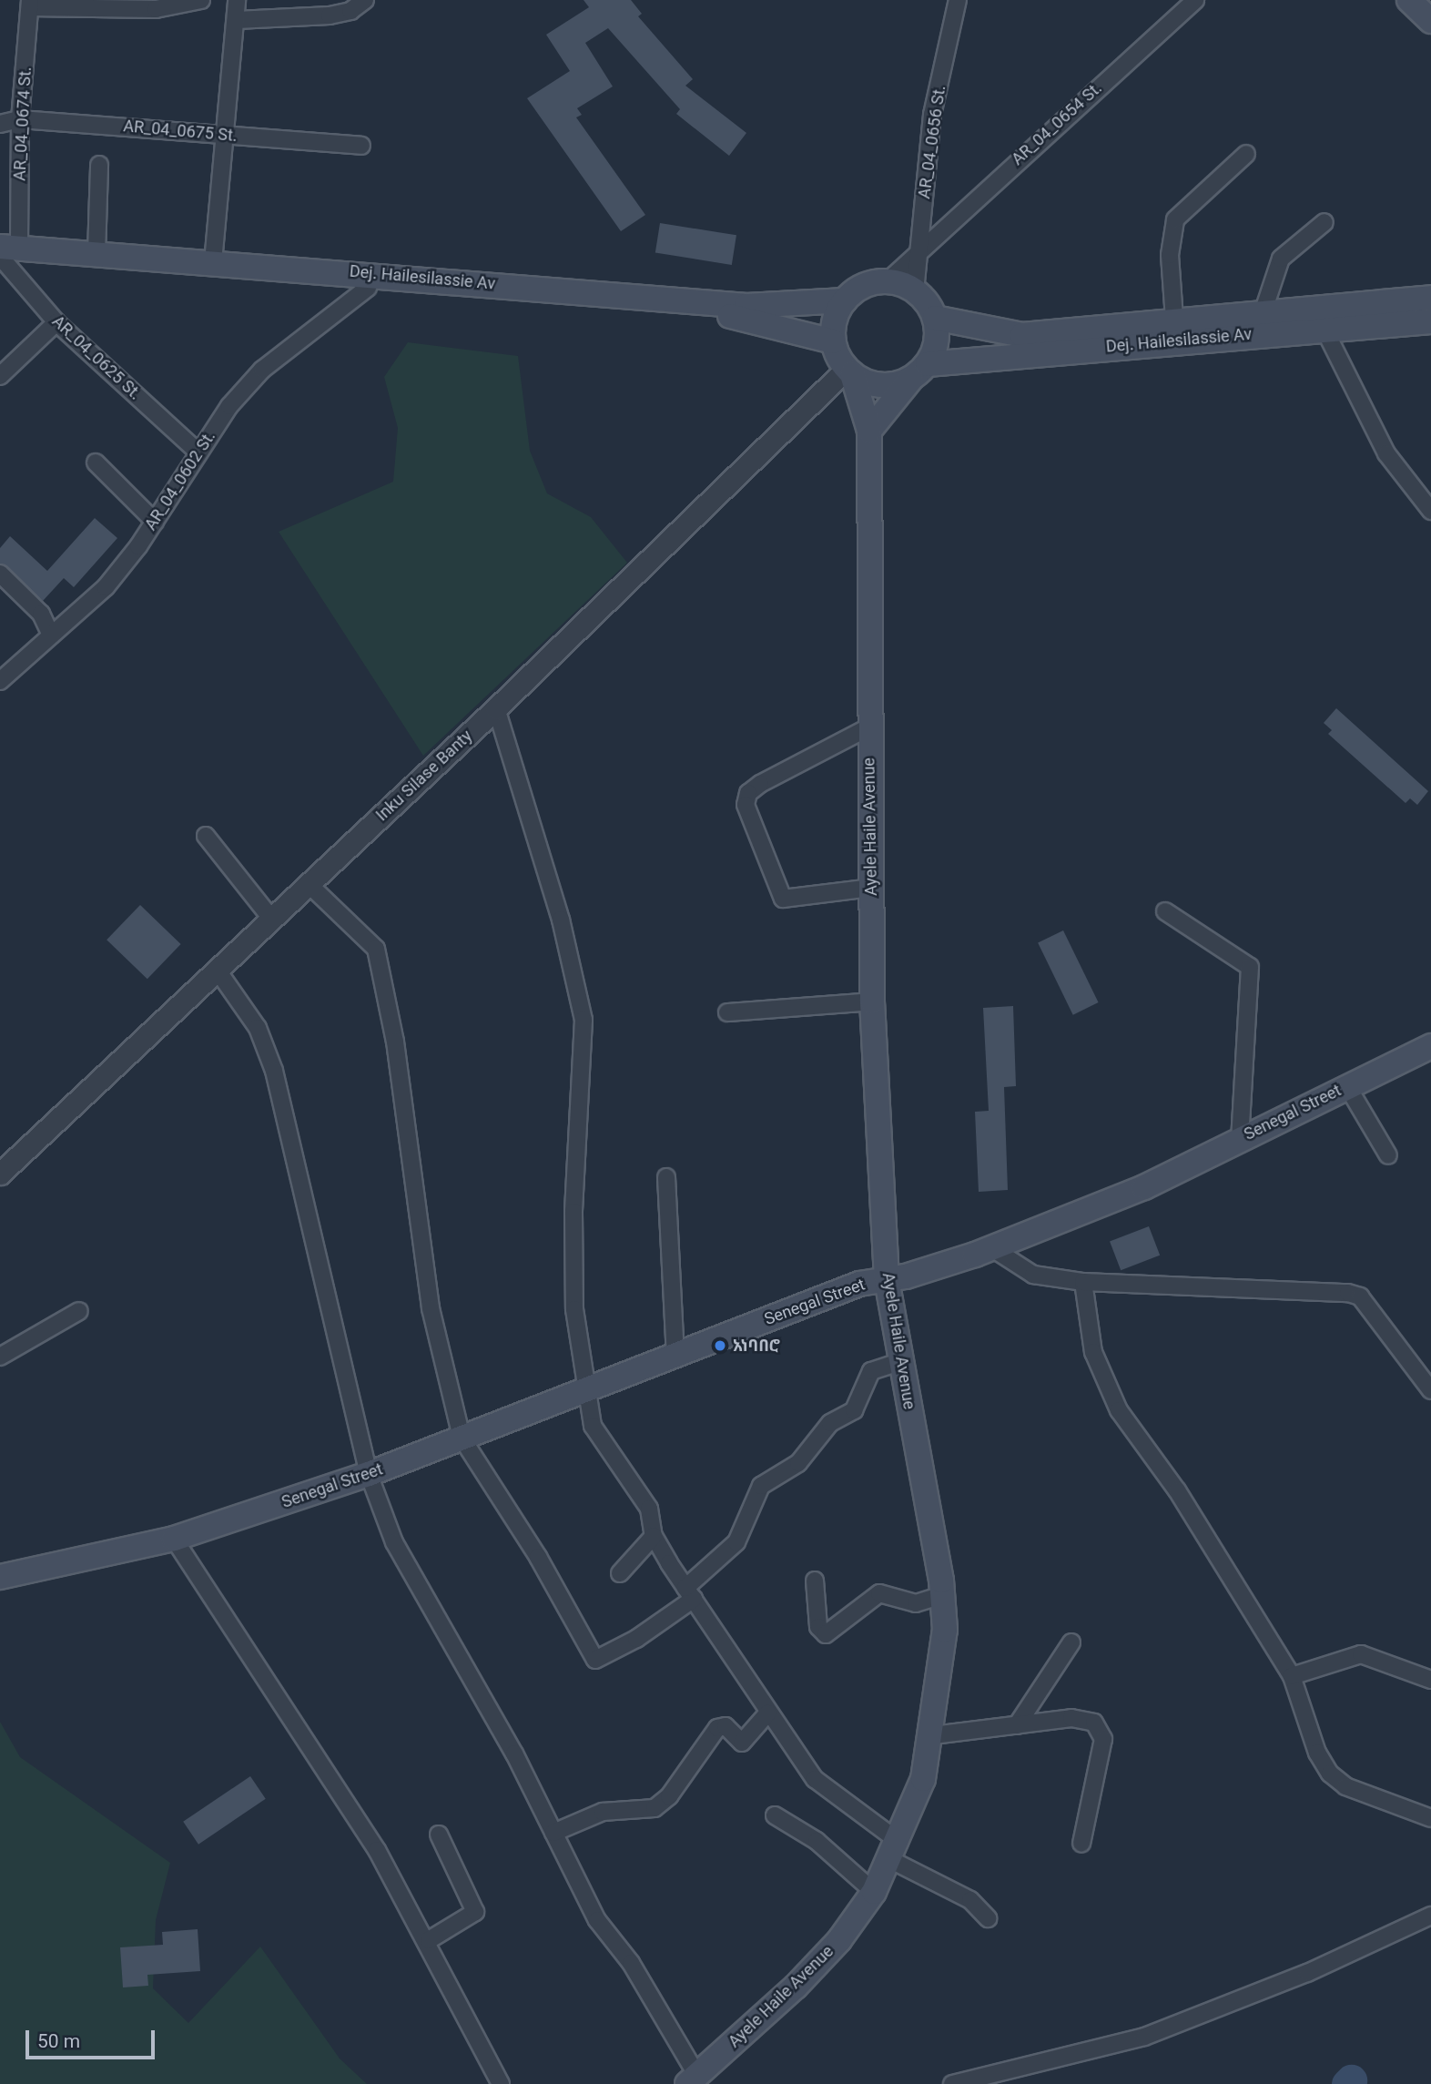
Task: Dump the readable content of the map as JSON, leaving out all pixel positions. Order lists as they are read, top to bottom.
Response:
{
  "streets": {
    "main road": ["Dej. Hailesilassie Av", "Ayele Haile Avenue", "Senegal Street"],
    "street": [
      "AR_04_0674 St.",
      "AR_04_0654 St.",
      "AR_04_0675 St.",
      "AR_04_0656 St.",
      "AR_04_0625 St.",
      "AR_04_0602 St.",
      "Inku Silase Banty"
    ]
  },
  "crossings": [
    ["AR_04_0674 St.", "AR_04_0675 St."],
    ["AR_04_0674 St.", "Dej. Hailesilassie Av"],
    ["AR_04_0674 St.", "AR_04_0625 St."],
    ["AR_04_0654 St.", "AR_04_0656 St."],
    ["AR_04_0654 St.", "Dej. Hailesilassie Av"],
    ["AR_04_0654 St.", "Inku Silase Banty"],
    ["AR_04_0654 St.", "Ayele Haile Avenue"],
    ["Dej. Hailesilassie Av", "AR_04_0625 St."],
    ["Dej. Hailesilassie Av", "AR_04_0602 St."],
    ["Dej. Hailesilassie Av", "Inku Silase Banty"],
    ["Dej. Hailesilassie Av", "Ayele Haile Avenue"],
    ["AR_04_0625 St.", "AR_04_0602 St."],
    ["Inku Silase Banty", "Ayele Haile Avenue"],
    ["Ayele Haile Avenue", "Senegal Street"]
  ],
  "places": ["አነባበሮ"],
  "scale_bar": "50 m"
}
